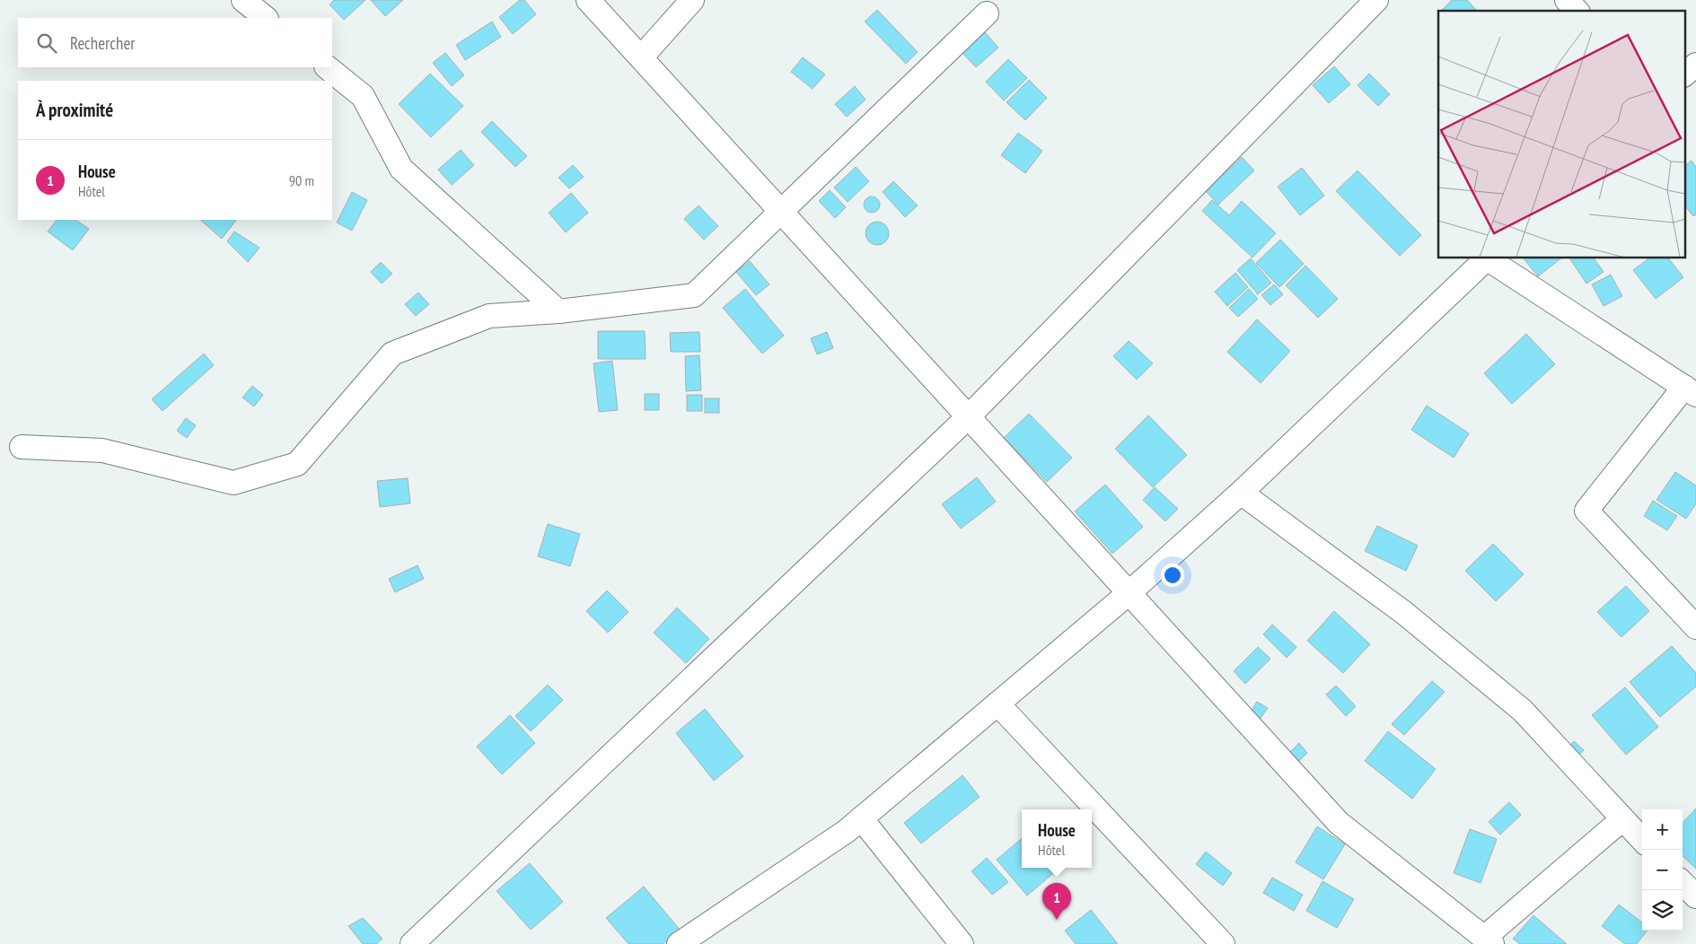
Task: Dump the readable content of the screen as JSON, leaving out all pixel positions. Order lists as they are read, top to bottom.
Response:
{
  "page": {
    "search": "Rechercher",
    "heading": "À proximité",
    "list": [
      {
        "mark": "1",
        "name": "House",
        "note": "Hôtel",
        "value": "90 m"
      }
    ],
    "map_buttons": ["+", "−"],
    "popup": ["House", "Hôtel"],
    "pins": "1"
  }
}
